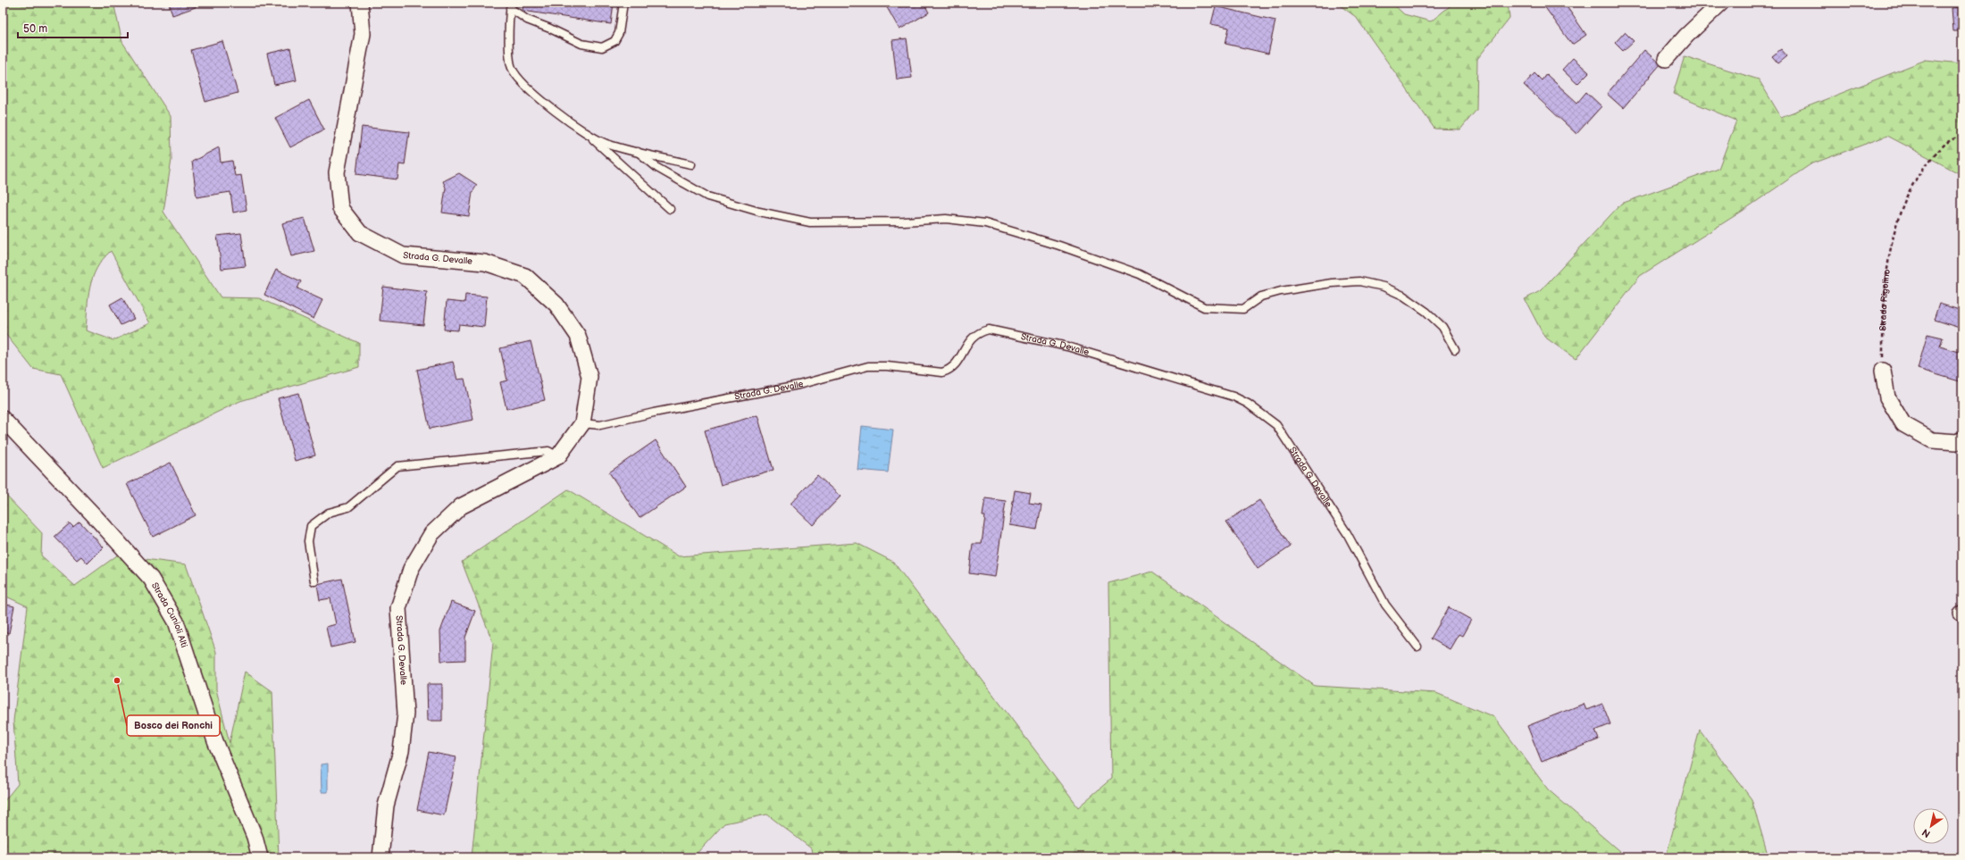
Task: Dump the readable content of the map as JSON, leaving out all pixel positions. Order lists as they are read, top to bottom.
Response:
{
  "streets": {
    "street": ["Strada G. Devalle", "Strada Cunioli Alti"],
    "path": ["Strada Rigolino"]
  },
  "places": ["Bosco dei Ronchi"],
  "scale_bar": "50 m",
  "north": "bottom left"
}
